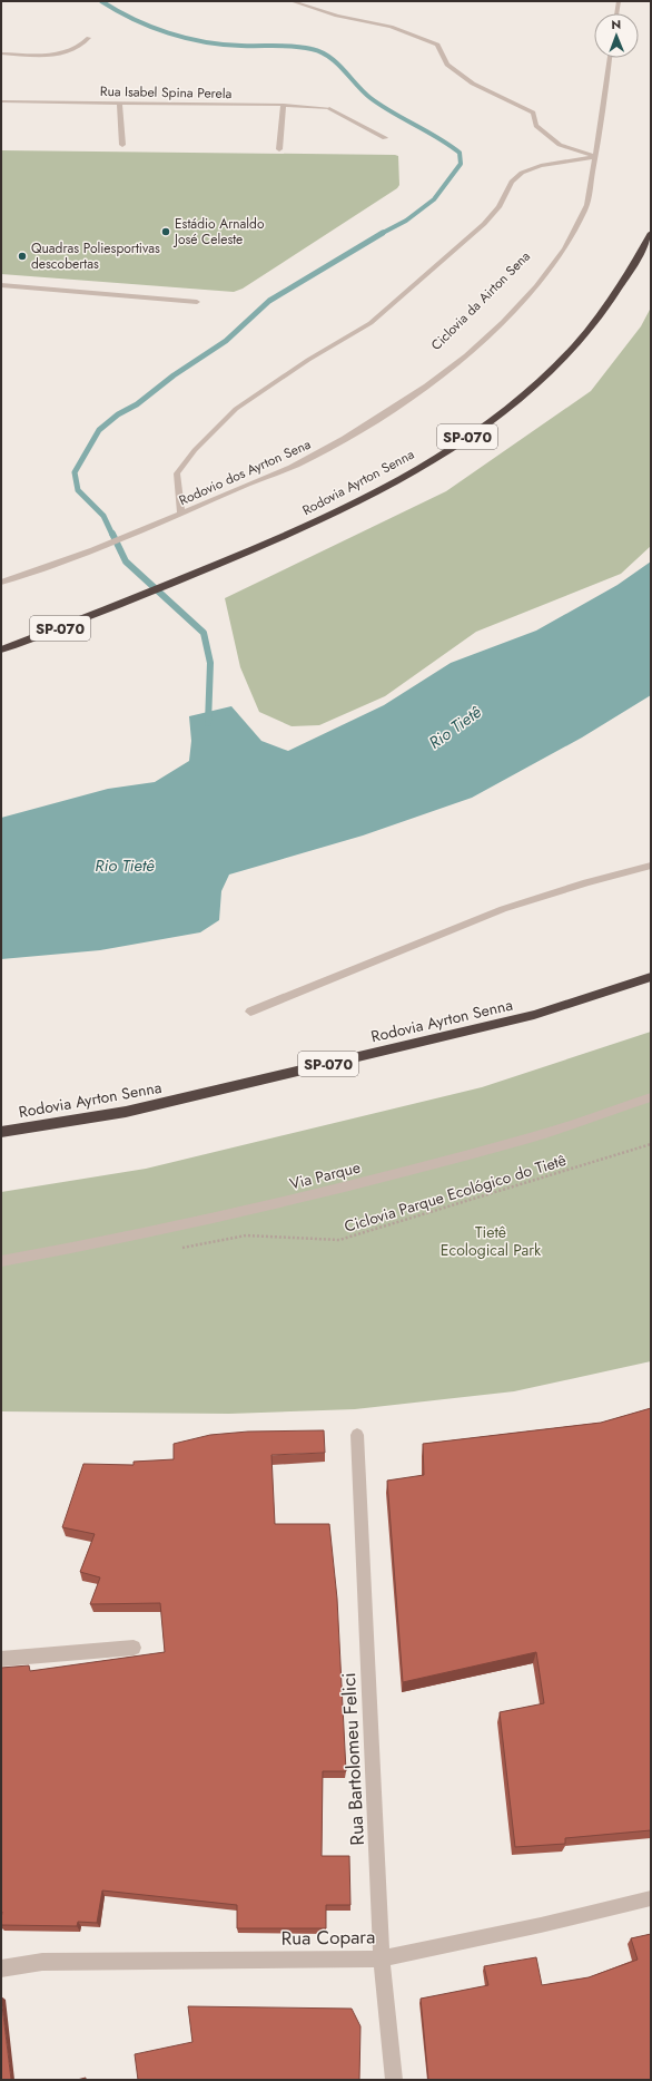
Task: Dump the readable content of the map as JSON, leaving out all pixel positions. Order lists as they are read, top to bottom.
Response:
{
  "streets": {
    "highway": ["SP-070", "Rodovia Ayrton Senna"],
    "street": [
      "Rua Isabel Spina Perela",
      "Rodovio dos Ayrton Sena",
      "Via Parque",
      "Rua Bartolomeu Felici",
      "Rua Copara"
    ],
    "path": ["Ciclovia Parque Ecológico do Tietê"]
  },
  "crossings": [
    ["Rua Bartolomeu Felici", "Rua Copara"]
  ],
  "water": ["Rio Tietê"],
  "parks": ["Tietê Ecological Park"],
  "places": ["Estádio Arnaldo José Celeste", "Quadras Poliesportivas descobertas"],
  "north": "top"
}
